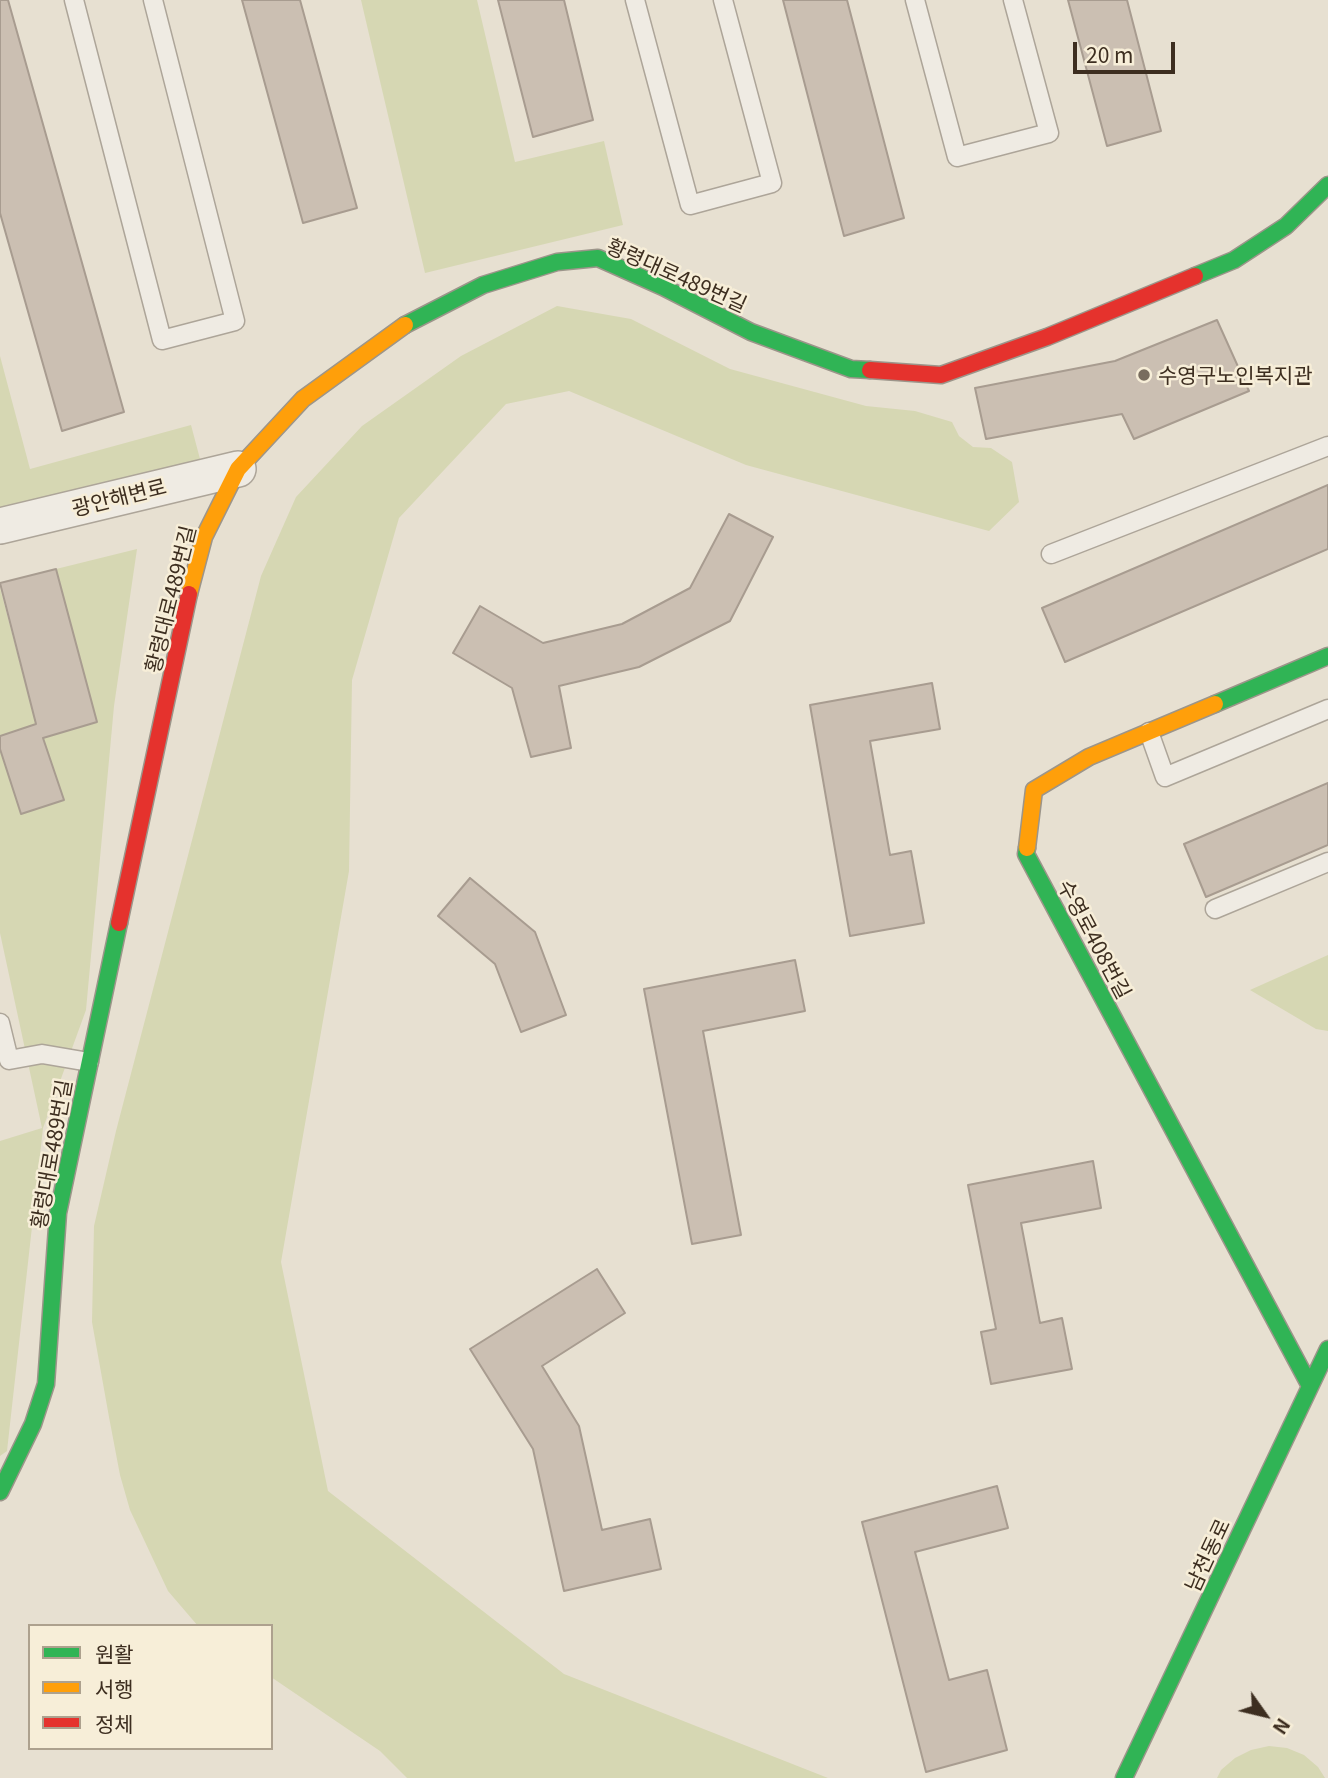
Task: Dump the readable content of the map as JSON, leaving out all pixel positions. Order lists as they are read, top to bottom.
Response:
{
  "streets": {
    "street": [
      "황령대로489번길",
      "광안해변로",
      "수영로408번길",
      "남천동로"
    ]
  },
  "crossings": [
    ["황령대로489번길", "광안해변로"],
    ["수영로408번길", "남천동로"]
  ],
  "places": ["수영구노인복지관"],
  "legend": ["원활", "서행", "정체"],
  "scale_bar": "20 m",
  "north": "bottom right"
}
